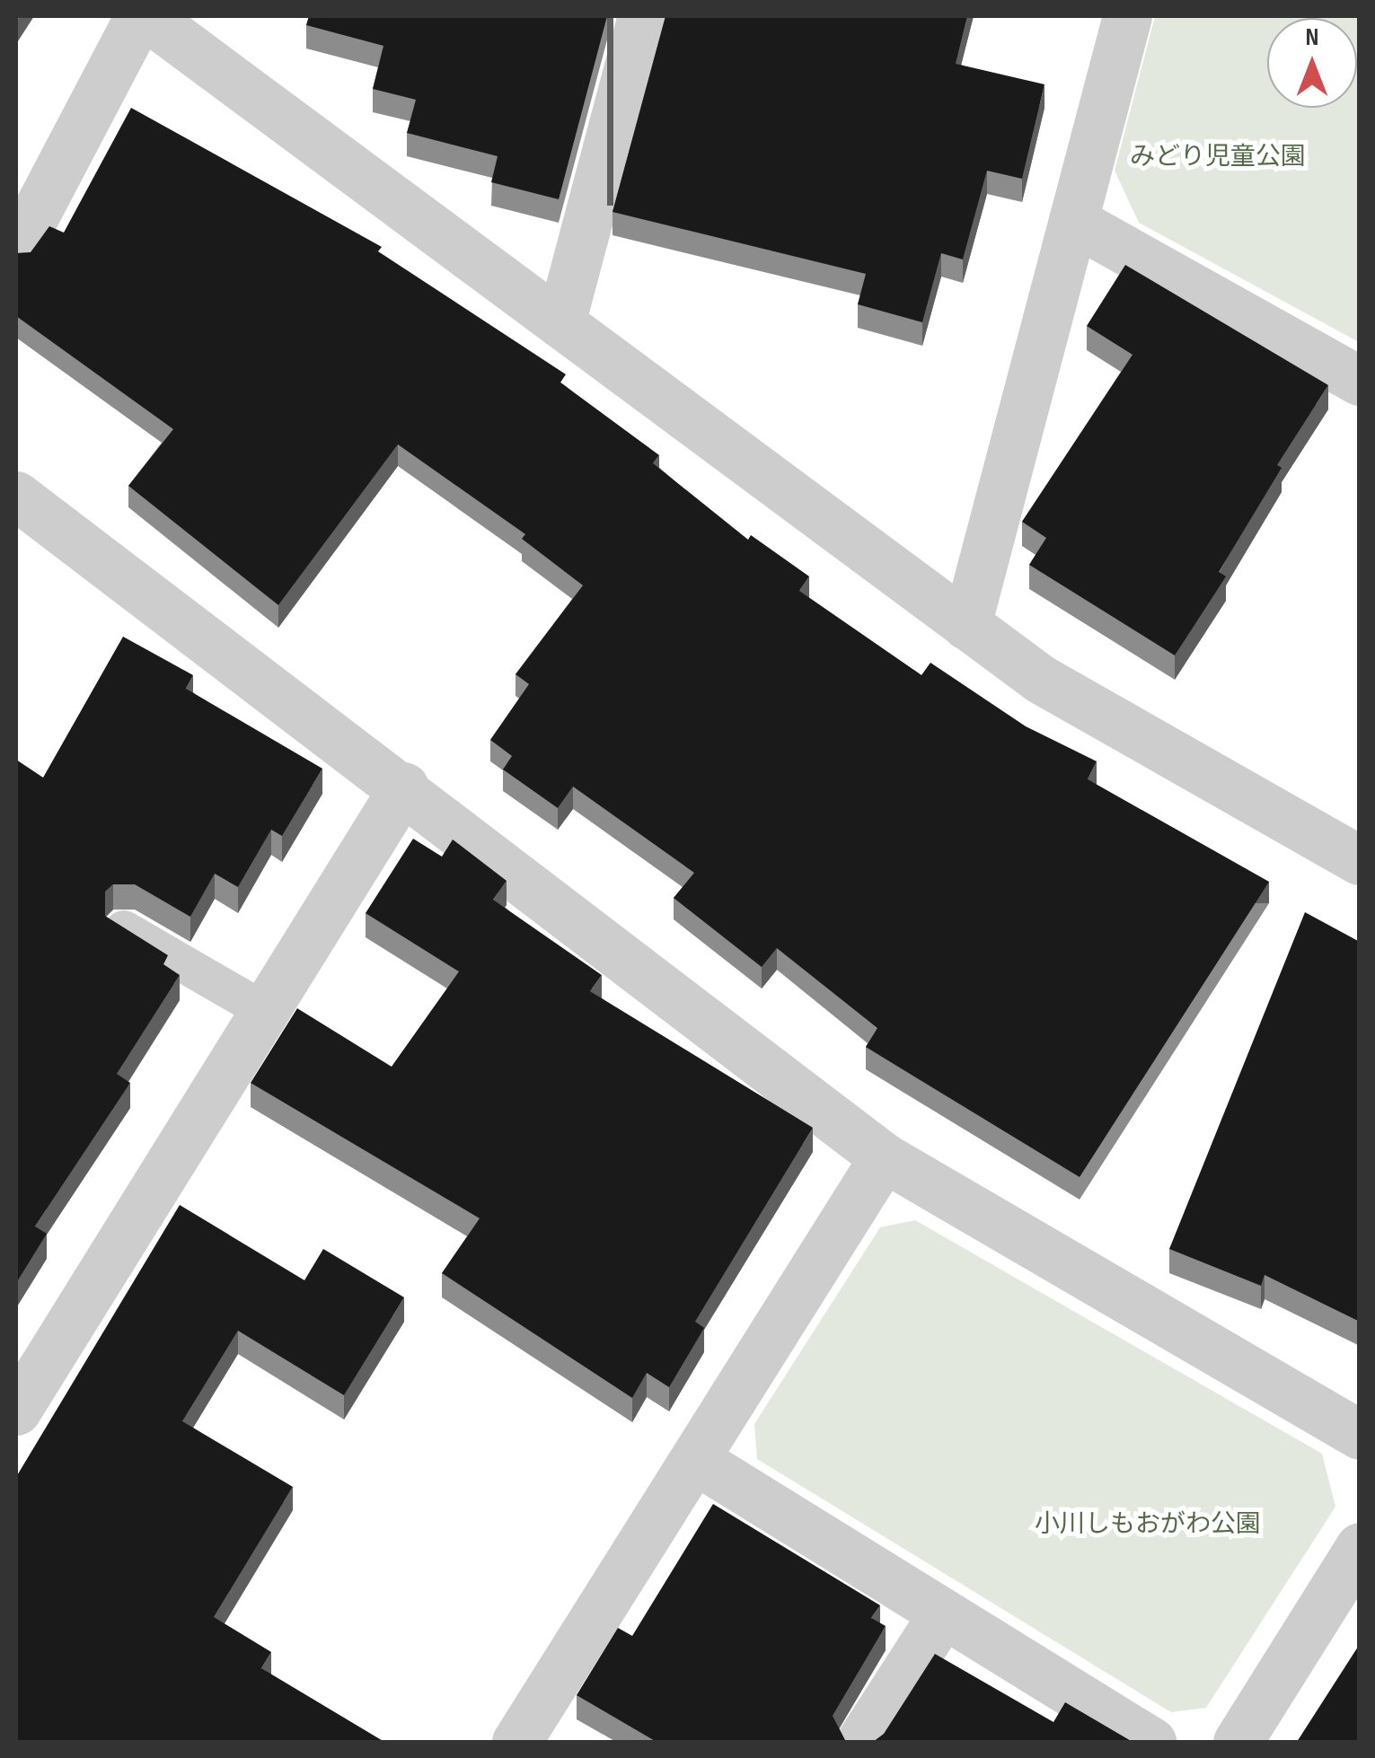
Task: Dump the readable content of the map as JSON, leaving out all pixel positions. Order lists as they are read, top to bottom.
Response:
{
  "parks": ["みどり児童公園", "小川しもおがわ公園"],
  "north": "top"
}
